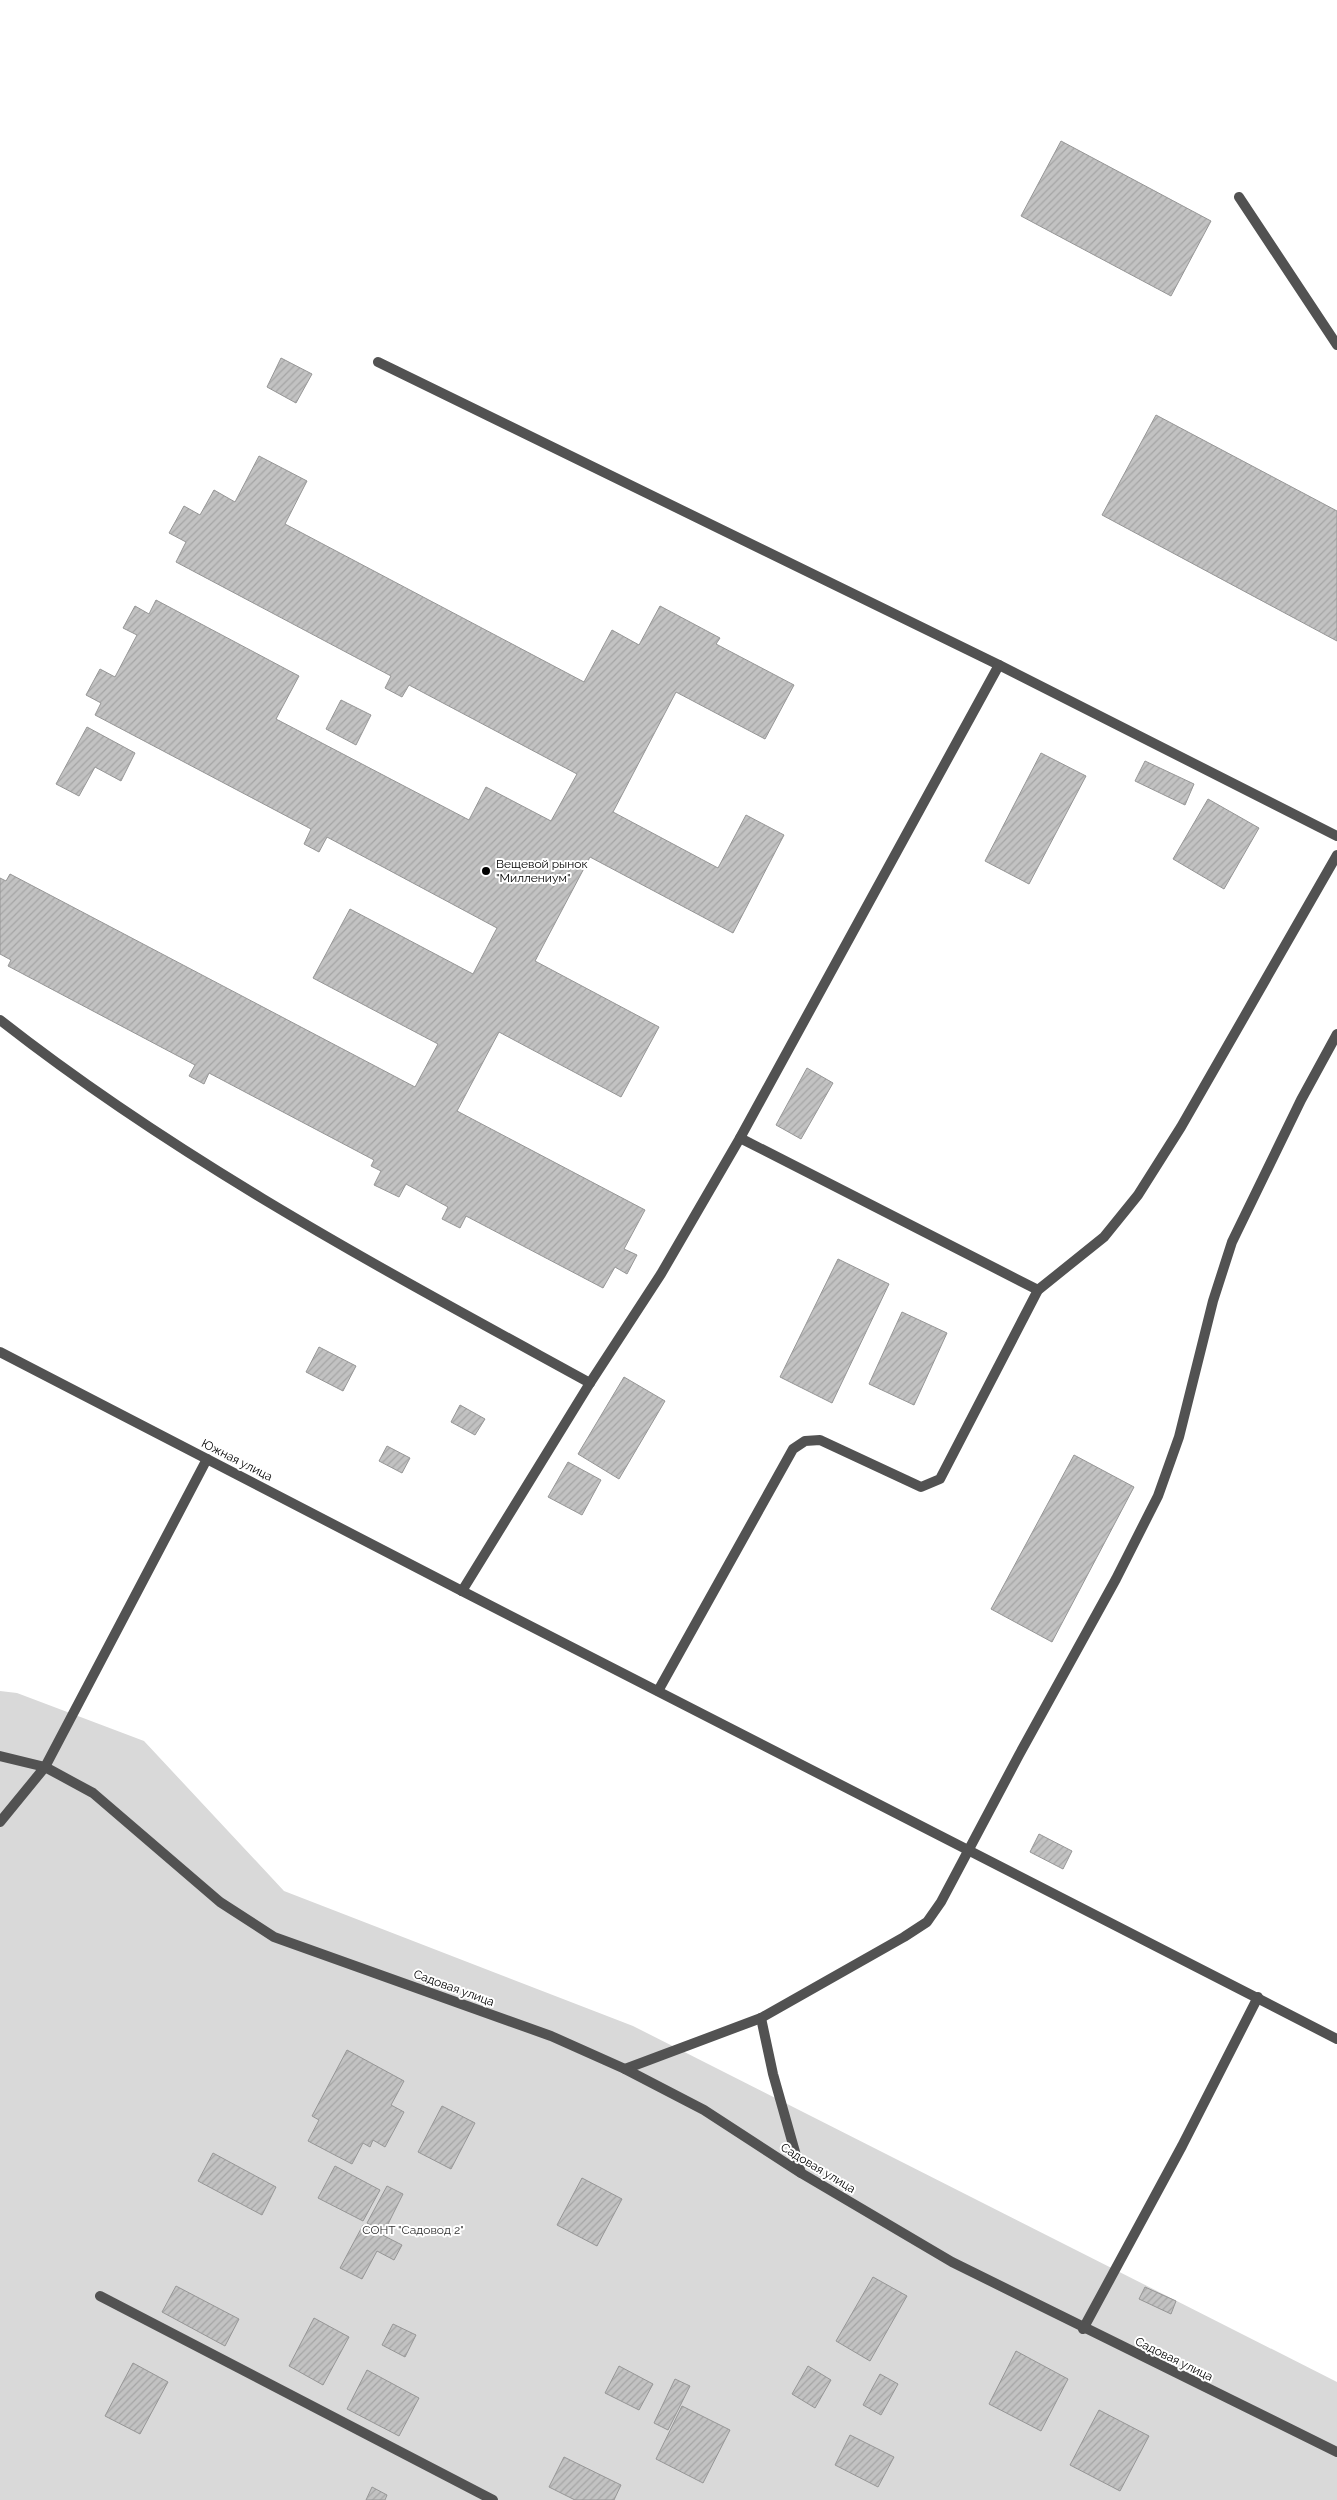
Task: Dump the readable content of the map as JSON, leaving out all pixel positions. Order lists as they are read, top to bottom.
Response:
{
  "streets": {
    "street": ["Южная улица", "Садовая улица"]
  },
  "parks": ["СОНТ \"Садовод 2\""],
  "places": ["Вещевой рынок \"Миллениум\""]
}
